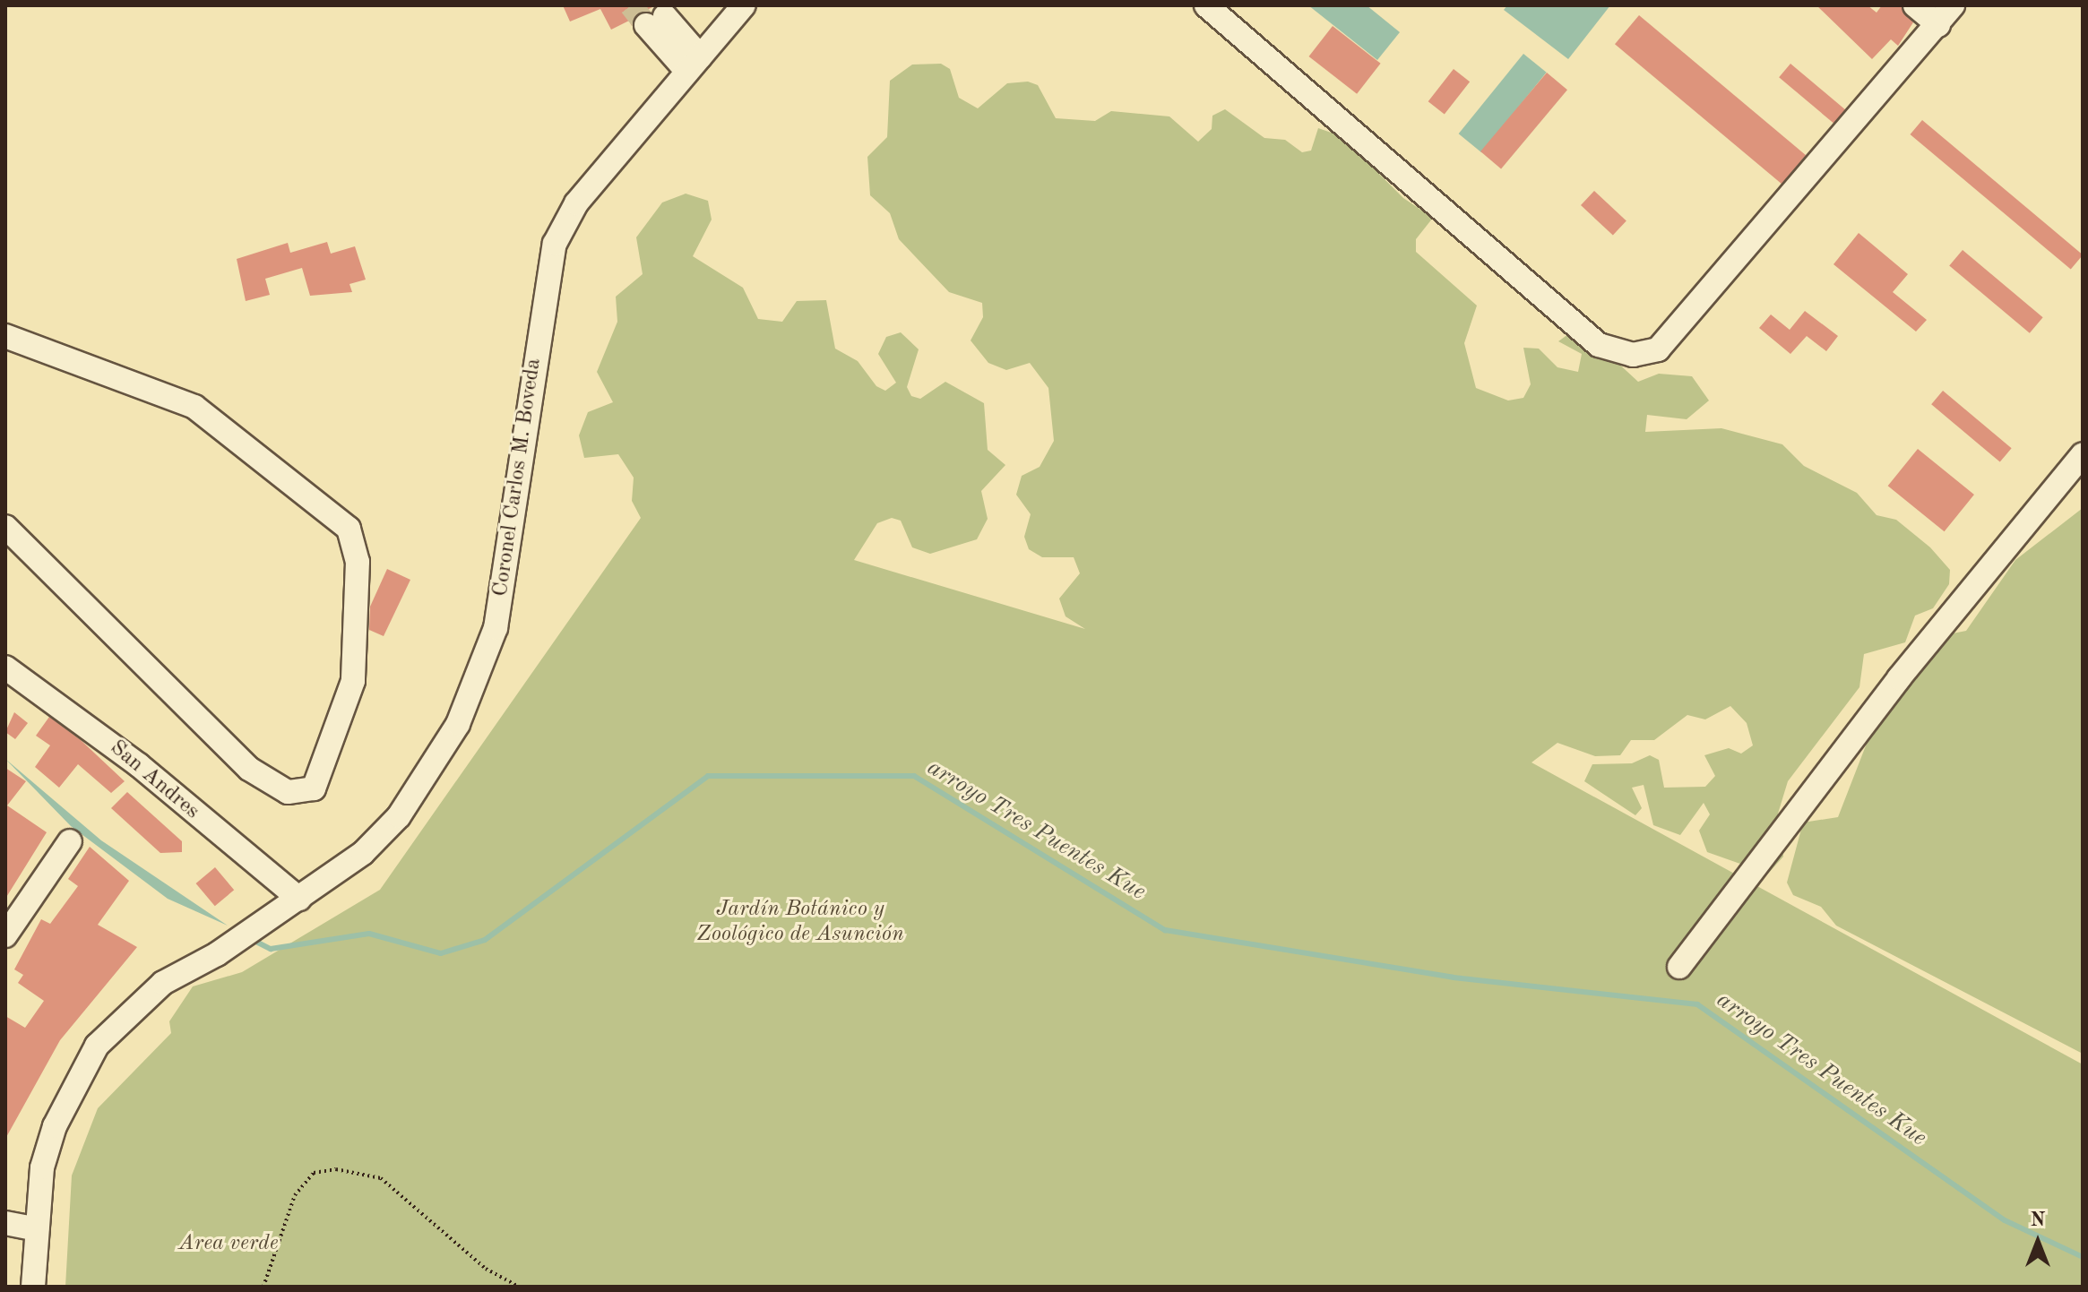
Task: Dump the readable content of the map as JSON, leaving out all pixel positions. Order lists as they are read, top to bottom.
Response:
{
  "streets": {
    "street": ["Coronel Carlos M. Boveda", "San Andres"]
  },
  "crossings": [
    ["Coronel Carlos M. Boveda", "San Andres"]
  ],
  "water": ["arroyo Tres Puentes Kue"],
  "parks": ["Jardín Botánico y Zoológico de Asunción", "Area verde"],
  "north": "top"
}
